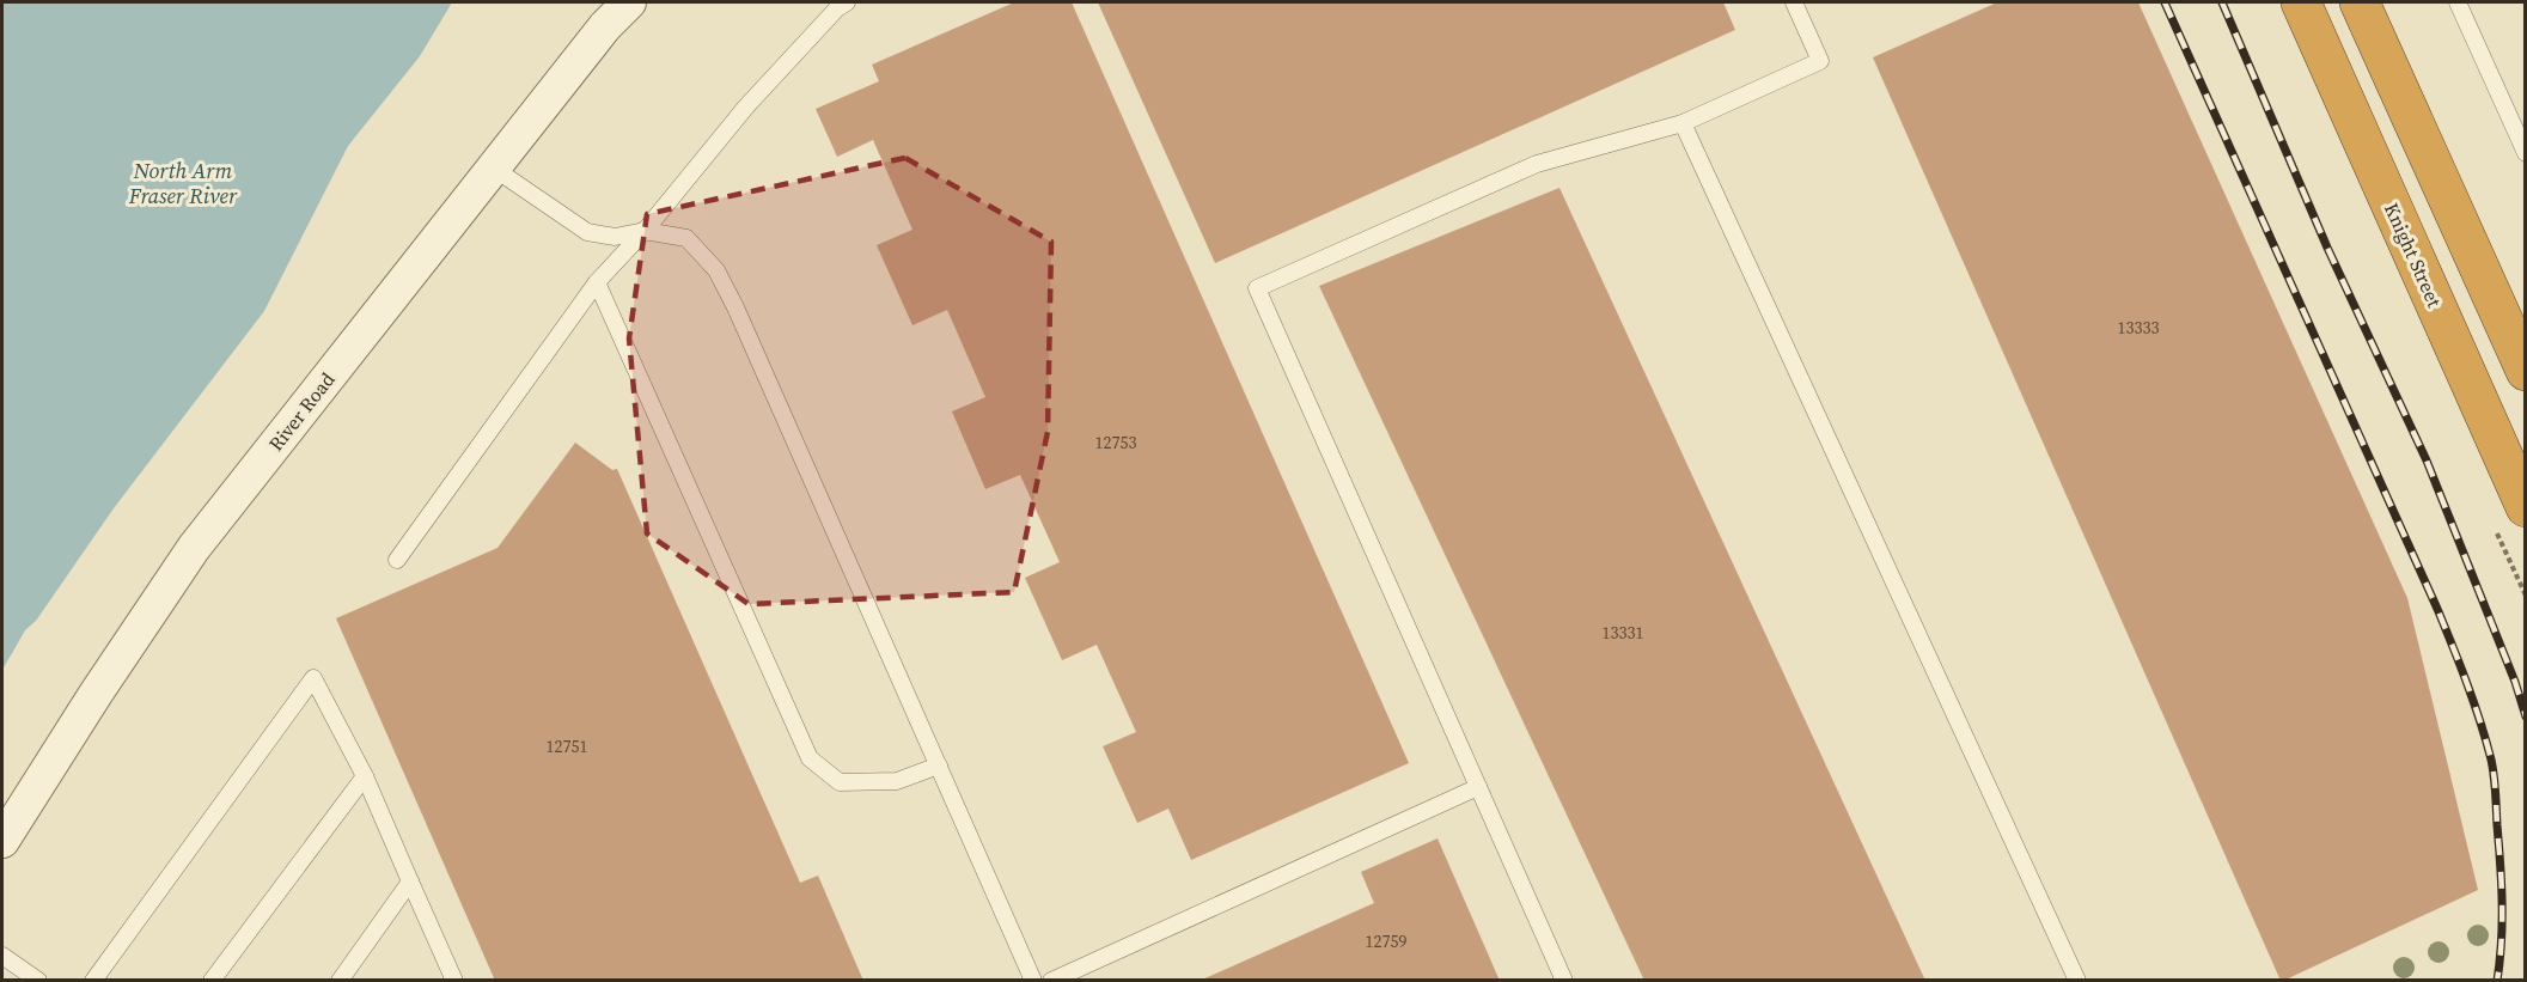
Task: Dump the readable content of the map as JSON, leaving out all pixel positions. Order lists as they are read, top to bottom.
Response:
{
  "streets": {
    "highway": ["Knight Street"],
    "street": ["River Road"]
  },
  "water": ["North Arm Fraser River"],
  "house_numbers": [
    "13333",
    "12753",
    "13331",
    "12751",
    "12759"
  ]
}
